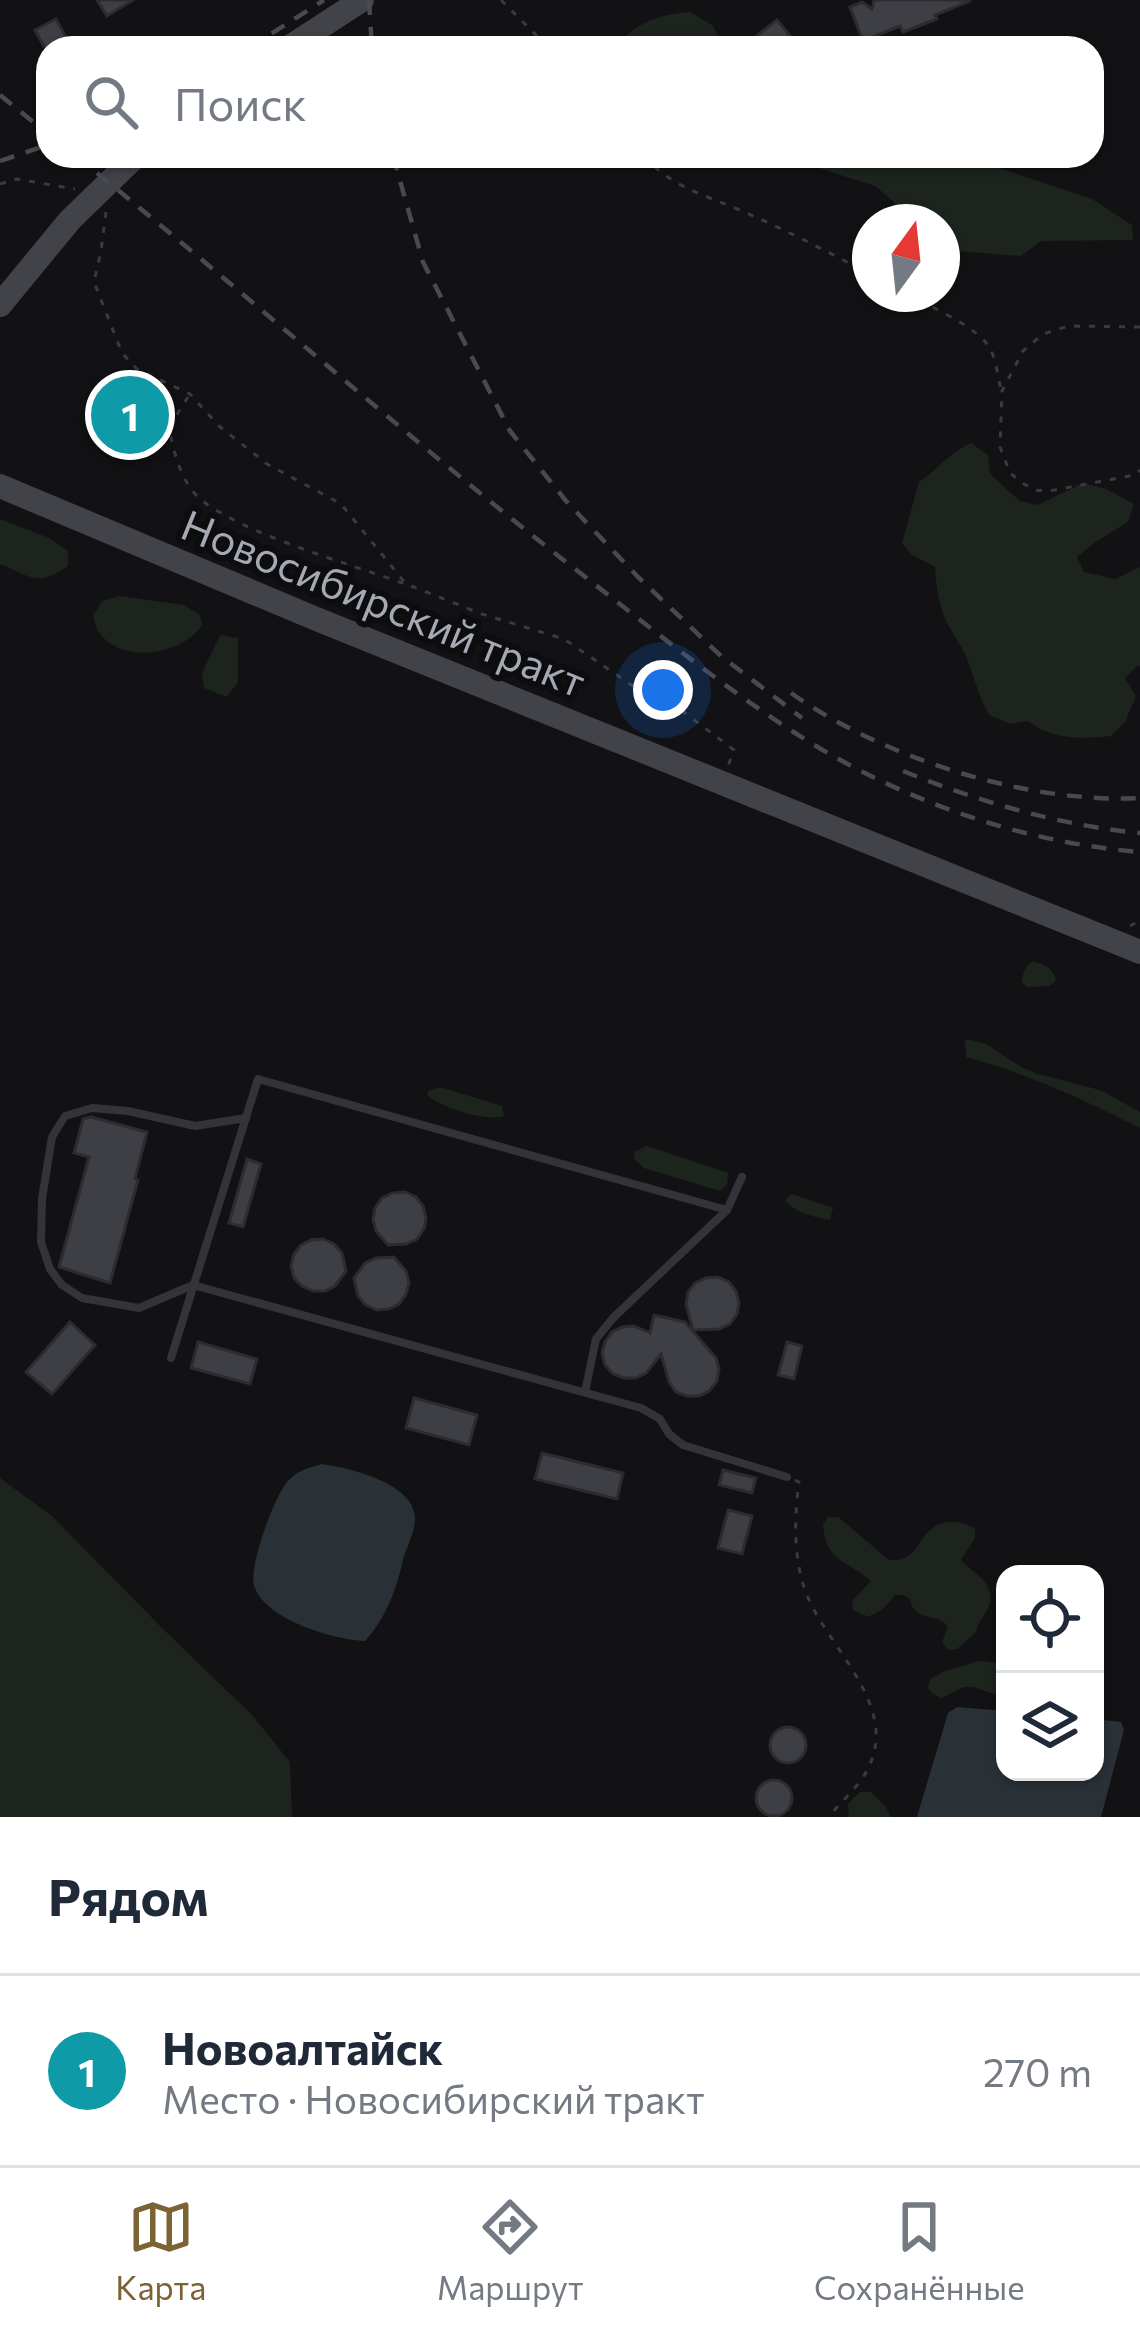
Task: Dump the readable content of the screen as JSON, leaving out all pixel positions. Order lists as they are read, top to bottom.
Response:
{
  "streets": {
    "main road": ["Новосибирский тракт"]
  },
  "north": "top",
  "page": {
    "search": "Поиск",
    "pins": "1",
    "heading": "Рядом",
    "list": [
      {
        "mark": "1",
        "name": "Новоалтайск",
        "note": "Место · Новосибирский тракт",
        "value": "270 m"
      }
    ],
    "nav": ["Карта", "Маршрут", "Сохранённые"]
  }
}
